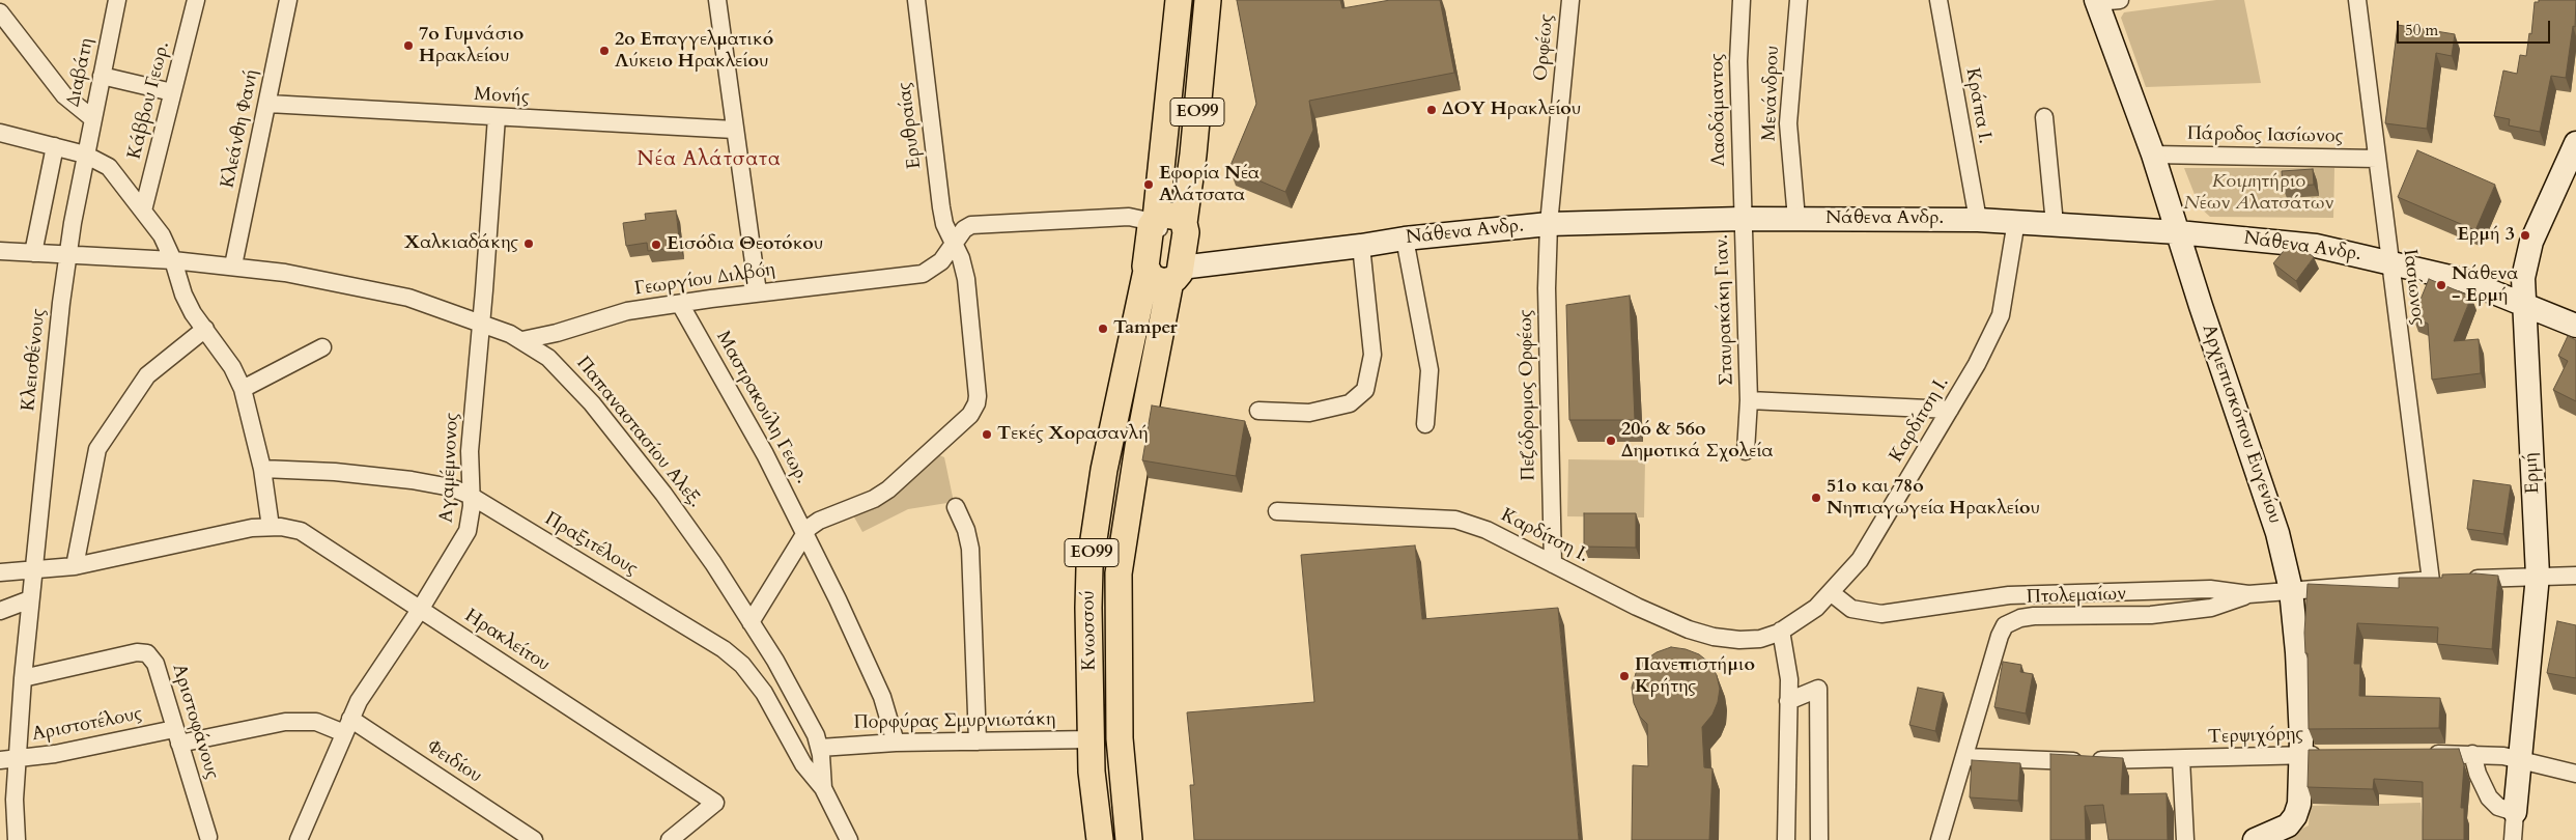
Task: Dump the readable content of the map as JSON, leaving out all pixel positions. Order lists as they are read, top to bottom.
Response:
{
  "streets": {
    "main road": ["ΕΟ99", "Κνωσσού"],
    "street": [
      "Ορφέως",
      "Διαβάτη",
      "Μενάνδρου",
      "Μονής",
      "Κάββου Γεωρ.",
      "Κράπα Ι.",
      "Λαοδάμαντος",
      "Ερυθραίας",
      "Κλεάνθη Φανή",
      "Πάροδος Ιασίωνος",
      "Νάθενα Ανδρ.",
      "Γεωργίου Διλβόη",
      "Ιασίωνος",
      "Σταυρακάκη Γιαν.",
      "Κλεισθένους",
      "Πεζόδρομος Ορφέως",
      "Μαστρακούλη Γεωρ.",
      "Καρδίτση Ι.",
      "Αρχιεπισκόπου Ευγενίου",
      "Παπαναστασίου Αλεξ.",
      "Αγαμέμνονος",
      "Ερμή",
      "Πραξιτέλους",
      "Πτολεμαίων",
      "Ηρακλείτου",
      "Αριστοφάνους",
      "Πορφύρας Σμυρνιωτάκη",
      "Αριστοτέλους",
      "Τερψιχόρης",
      "Φειδίου"
    ]
  },
  "crossings": [
    ["Ορφέως", "Νάθενα Ανδρ."],
    ["Ορφέως", "Πεζόδρομος Ορφέως"],
    ["Διαβάτη", "Κλεισθένους"],
    ["Μενάνδρου", "Νάθενα Ανδρ."],
    ["Μονής", "Κλεάνθη Φανή"],
    ["Μονής", "Αγαμέμνονος"],
    ["Κράπα Ι.", "Νάθενα Ανδρ."],
    ["Λαοδάμαντος", "Νάθενα Ανδρ."],
    ["Λαοδάμαντος", "Σταυρακάκη Γιαν."],
    ["ΕΟ99", "Νάθενα Ανδρ."],
    ["ΕΟ99", "Γεωργίου Διλβόη"],
    ["ΕΟ99", "Κνωσσού"],
    ["Ερυθραίας", "Γεωργίου Διλβόη"],
    ["Κλεάνθη Φανή", "Παπαναστασίου Αλεξ."],
    ["Πάροδος Ιασίωνος", "Ιασίωνος"],
    ["Πάροδος Ιασίωνος", "Αρχιεπισκόπου Ευγενίου"],
    ["Νάθενα Ανδρ.", "Ιασίωνος"],
    ["Νάθενα Ανδρ.", "Σταυρακάκη Γιαν."],
    ["Νάθενα Ανδρ.", "Πεζόδρομος Ορφέως"],
    ["Νάθενα Ανδρ.", "Καρδίτση Ι."],
    ["Νάθενα Ανδρ.", "Αρχιεπισκόπου Ευγενίου"],
    ["Νάθενα Ανδρ.", "Ερμή"],
    ["Νάθενα Ανδρ.", "Κνωσσού"],
    ["Γεωργίου Διλβόη", "Μαστρακούλη Γεωρ."],
    ["Γεωργίου Διλβόη", "Παπαναστασίου Αλεξ."],
    ["Ιασίωνος", "Πτολεμαίων"],
    ["Σταυρακάκη Γιαν.", "Καρδίτση Ι."],
    ["Κλεισθένους", "Παπαναστασίου Αλεξ."],
    ["Κλεισθένους", "Αριστοφάνους"],
    ["Κλεισθένους", "Αριστοτέλους"],
    ["Πεζόδρομος Ορφέως", "Καρδίτση Ι."],
    ["Μαστρακούλη Γεωρ.", "Πορφύρας Σμυρνιωτάκη"],
    ["Καρδίτση Ι.", "Πτολεμαίων"],
    ["Αρχιεπισκόπου Ευγενίου", "Πτολεμαίων"],
    ["Αρχιεπισκόπου Ευγενίου", "Τερψιχόρης"],
    ["Παπαναστασίου Αλεξ.", "Αγαμέμνονος"],
    ["Παπαναστασίου Αλεξ.", "Πραξιτέλους"],
    ["Παπαναστασίου Αλεξ.", "Πορφύρας Σμυρνιωτάκη"],
    ["Αγαμέμνονος", "Πραξιτέλους"],
    ["Αγαμέμνονος", "Ηρακλείτου"],
    ["Αγαμέμνονος", "Αριστοτέλους"],
    ["Αγαμέμνονος", "Φειδίου"],
    ["Ερμή", "Πτολεμαίων"],
    ["Πτολεμαίων", "Τερψιχόρης"],
    ["Κνωσσού", "Πορφύρας Σμυρνιωτάκη"],
    ["Αριστοφάνους", "Αριστοτέλους"],
    ["Αριστοτέλους", "Φειδίου"]
  ],
  "districts": ["Νέα Αλάτσατα"],
  "parks": ["Κοιμητήριο Νέων Αλατσάτων"],
  "places": [
    "7o Γυμνάσιο Ηρακλείου",
    "2ο Επαγγελματικό Λύκειο Ηρακλείου",
    "ΔΟΥ Ηρακλείου",
    "Εφορία Νέα Αλάτσατα",
    "Ερμή 3",
    "Χαλκιαδάκης",
    "Εισόδια Θεοτόκου",
    "Νάθενα - Ερμή",
    "Tamper",
    "Τεκές Χορασανλή",
    "20ό & 56ο Δημοτικά Σχολεία",
    "51ο και 78ο Νηπιαγωγεία Ηρακλείου",
    "Πανεπιστήμιο Κρήτης"
  ],
  "scale_bar": "50 m"
}
